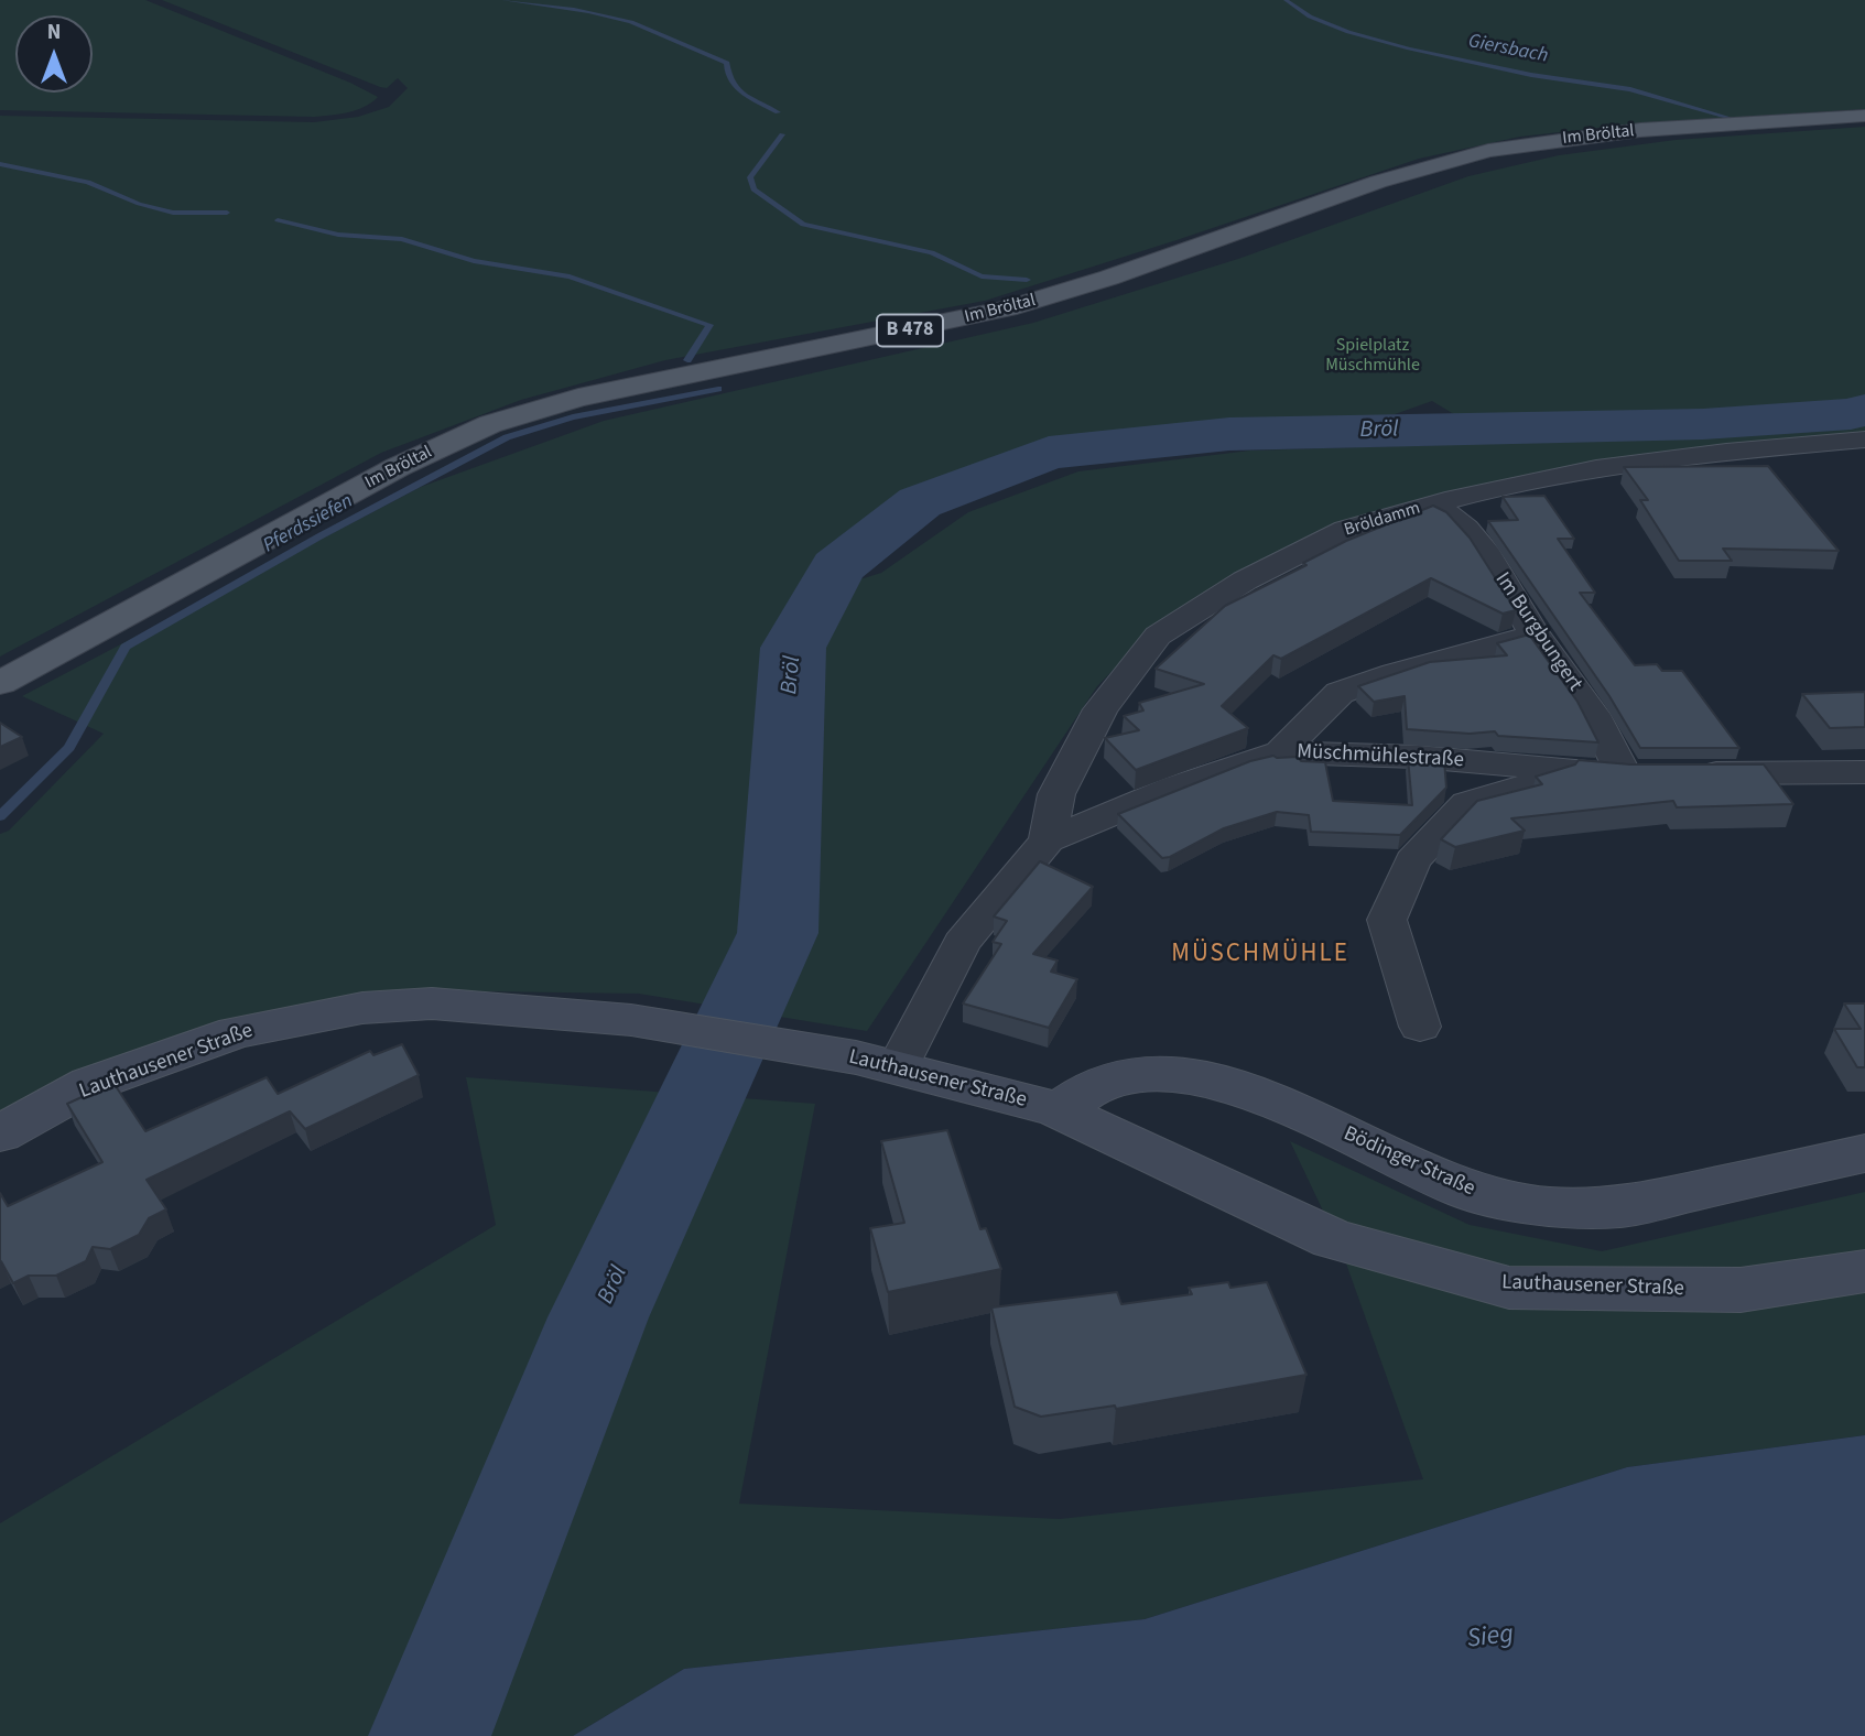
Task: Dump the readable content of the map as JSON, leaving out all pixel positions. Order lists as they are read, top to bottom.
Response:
{
  "streets": {
    "main road": ["Im Bröltal", "B 478"],
    "street": [
      "Bröldamm",
      "Im Burgbungert",
      "Müschmühlestraße",
      "Lauthausener Straße",
      "Bödinger Straße"
    ]
  },
  "crossings": [
    ["Bröldamm", "Im Burgbungert"],
    ["Bröldamm", "Müschmühlestraße"],
    ["Im Burgbungert", "Müschmühlestraße"],
    ["Müschmühlestraße", "Lauthausener Straße"],
    ["Lauthausener Straße", "Bödinger Straße"]
  ],
  "districts": ["MÜSCHMÜHLE"],
  "water": [
    "Giersbach",
    "Bröl",
    "Pferdssiefen",
    "Sieg"
  ],
  "parks": ["Spielplatz Müschmühle"],
  "north": "top"
}
